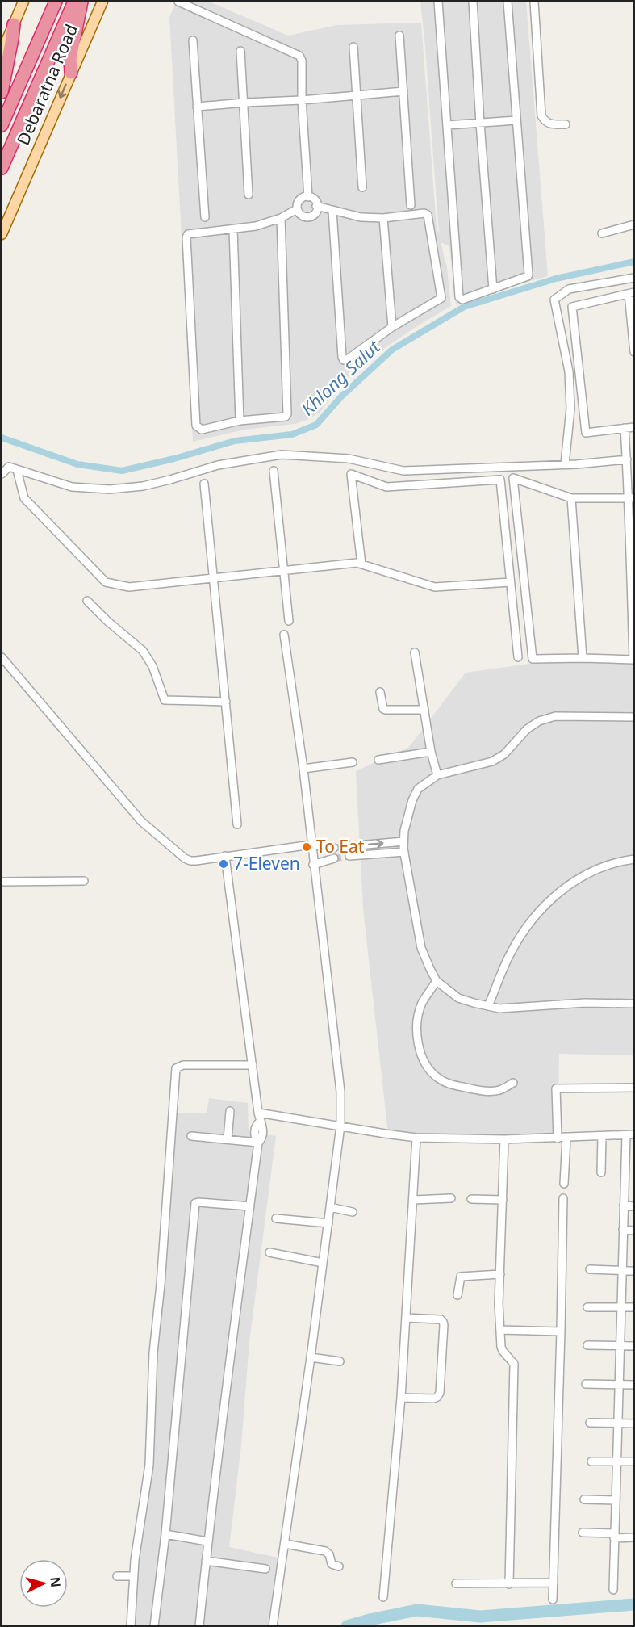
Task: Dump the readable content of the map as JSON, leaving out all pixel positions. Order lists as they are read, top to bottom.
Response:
{
  "streets": {
    "highway": ["Debaratna Road"]
  },
  "water": ["Khlong Salut"],
  "places": ["To Eat", "7-Eleven"],
  "north": "right"
}
